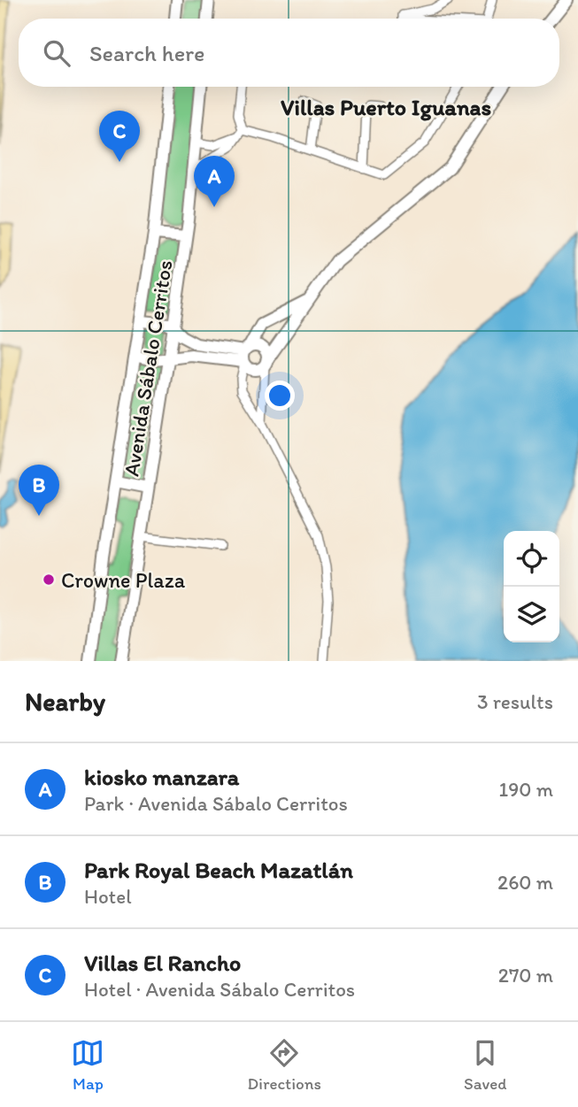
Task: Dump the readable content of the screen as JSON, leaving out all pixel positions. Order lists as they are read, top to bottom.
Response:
{
  "streets": {
    "main road": ["Avenida Sábalo Cerritos"]
  },
  "districts": ["Villas Puerto Iguanas"],
  "places": ["Crowne Plaza"],
  "page": {
    "search": "Search here",
    "pins": ["C", "A", "B"],
    "heading": ["Nearby", "3 results"],
    "list": [
      {
        "mark": "A",
        "name": "kiosko manzara",
        "note": "Park · Avenida Sábalo Cerritos",
        "value": "190 m"
      },
      {
        "mark": "B",
        "name": "Park Royal Beach Mazatlán",
        "note": "Hotel",
        "value": "260 m"
      },
      {
        "mark": "C",
        "name": "Villas El Rancho",
        "note": "Hotel · Avenida Sábalo Cerritos",
        "value": "270 m"
      }
    ],
    "nav": ["Map", "Directions", "Saved"]
  }
}
